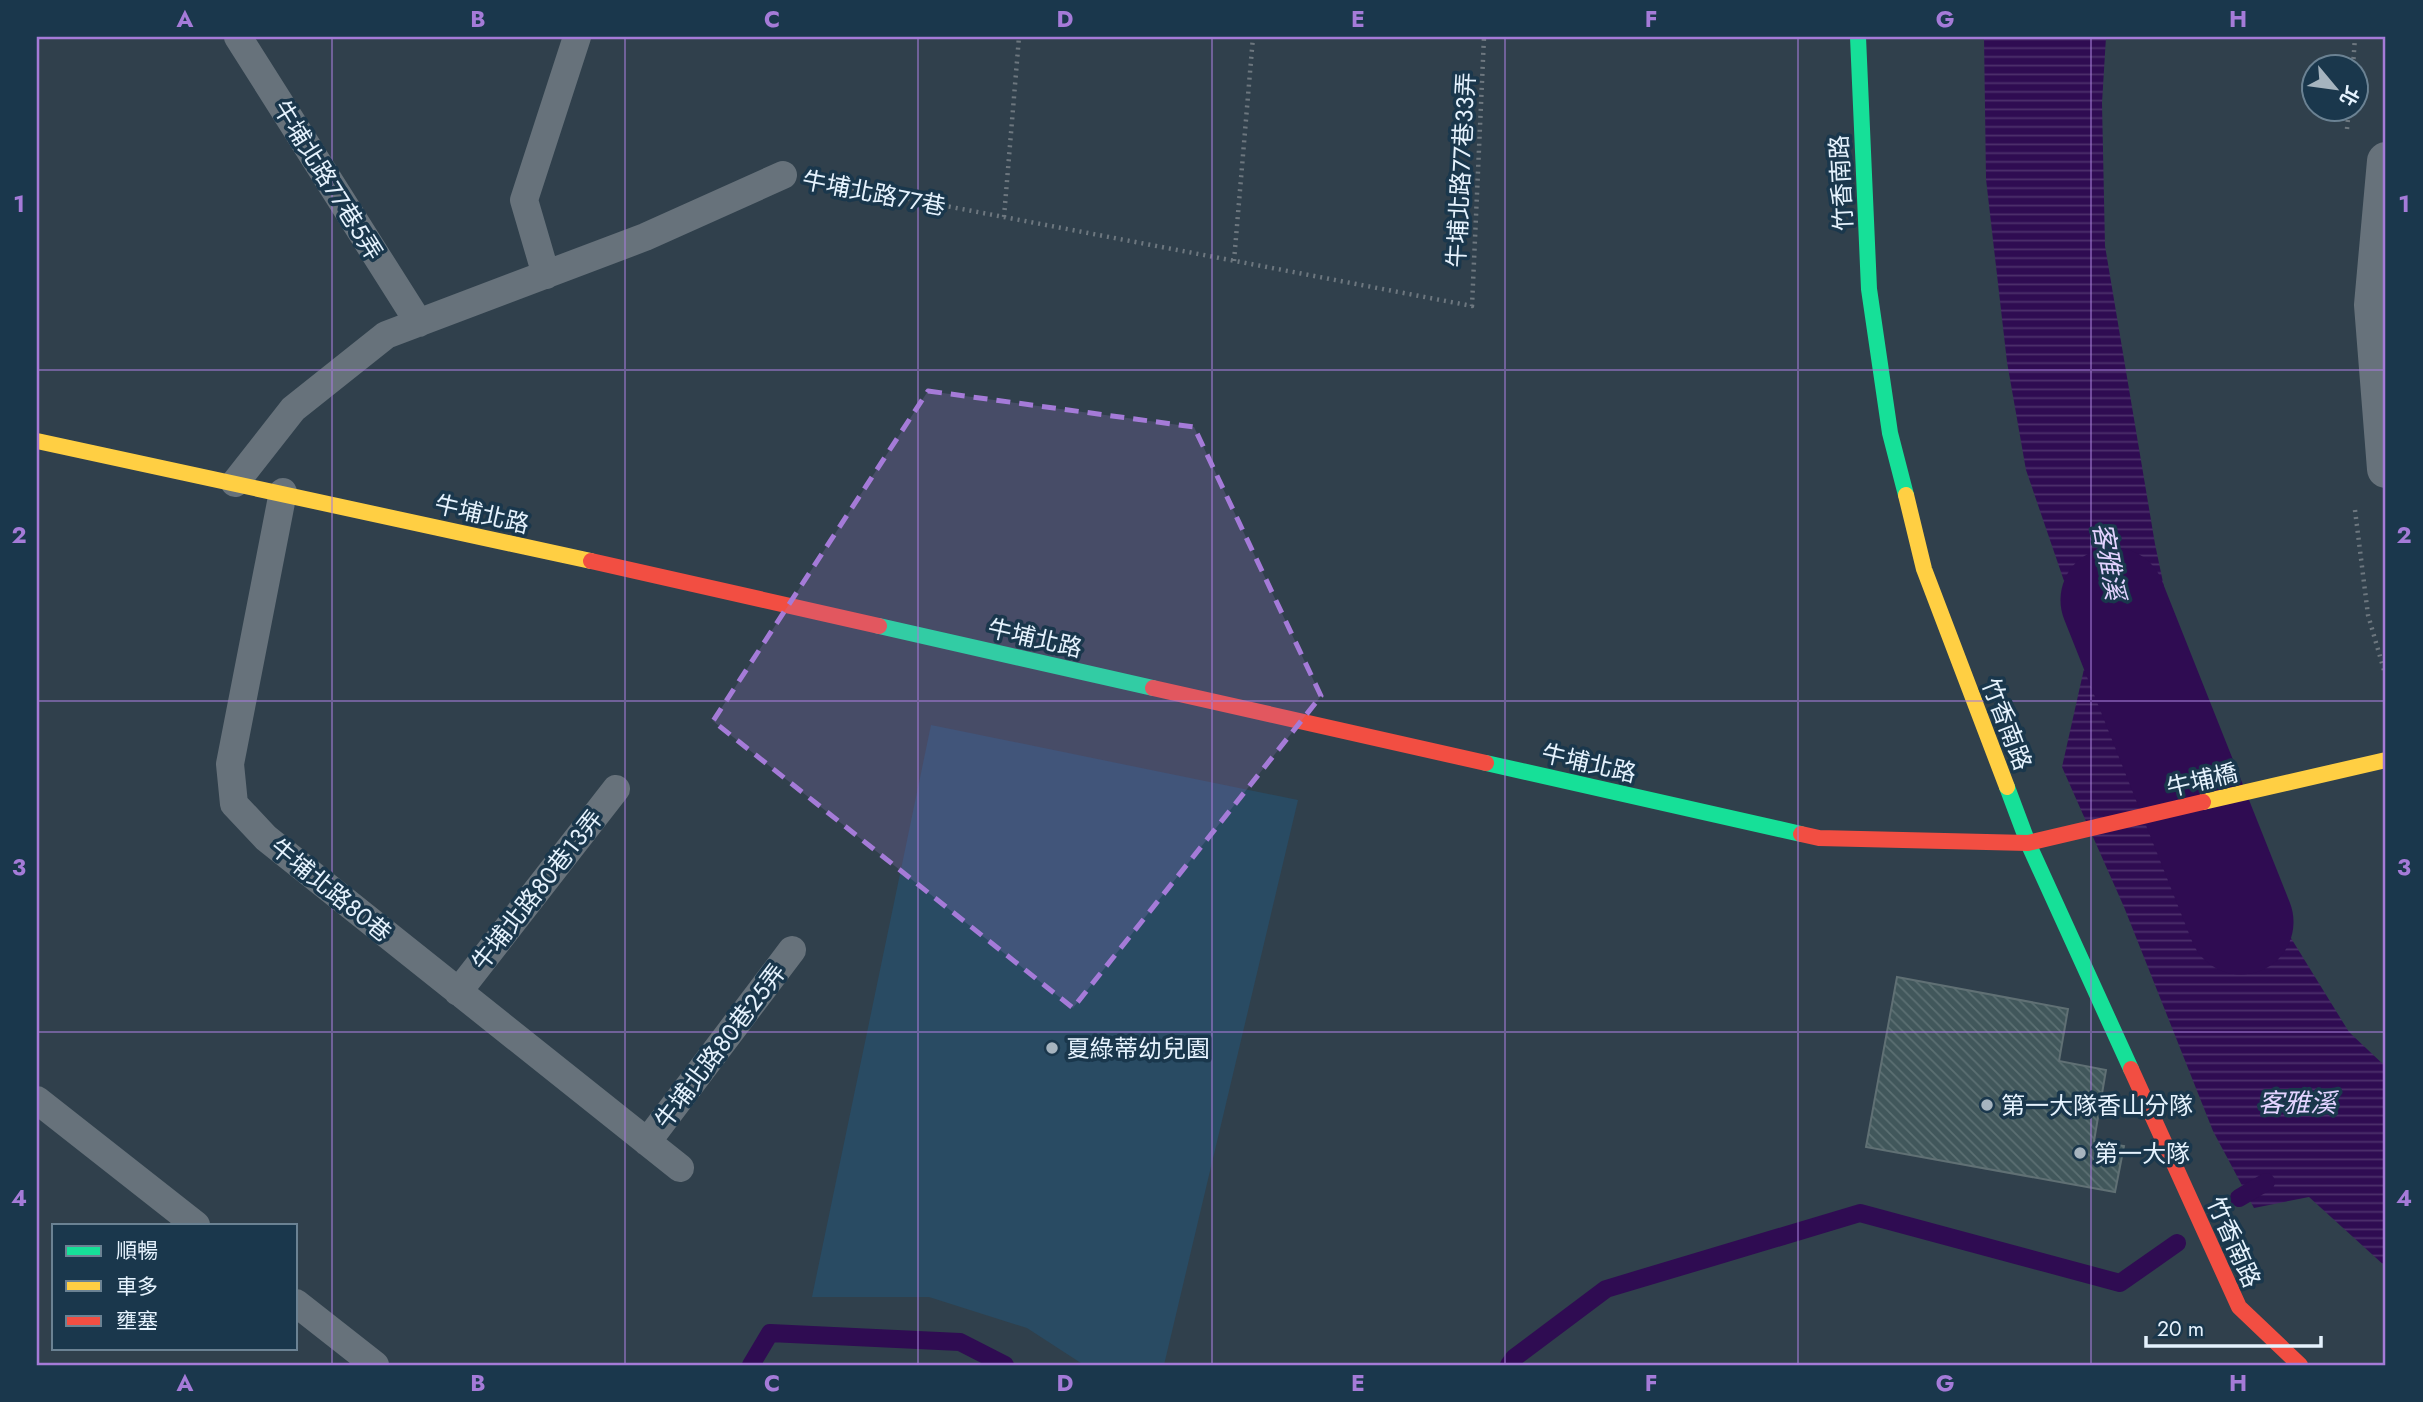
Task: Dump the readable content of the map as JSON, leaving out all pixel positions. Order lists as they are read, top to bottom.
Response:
{
  "streets": {
    "street": ["竹香南路", "牛埔北路", "牛埔橋"],
    "lane": [
      "牛埔北路77巷5弄",
      "牛埔北路77巷",
      "牛埔北路80巷",
      "牛埔北路80巷13弄",
      "牛埔北路80巷25弄"
    ],
    "path": ["牛埔北路77巷33弄"]
  },
  "crossings": [
    ["牛埔北路77巷33弄", "牛埔北路77巷"],
    ["牛埔北路77巷5弄", "牛埔北路77巷"],
    ["竹香南路", "牛埔北路"],
    ["竹香南路", "牛埔橋"],
    ["牛埔北路77巷", "牛埔北路"],
    ["牛埔北路", "牛埔橋"],
    ["牛埔北路", "牛埔北路80巷"],
    ["牛埔北路80巷", "牛埔北路80巷13弄"],
    ["牛埔北路80巷", "牛埔北路80巷25弄"]
  ],
  "water": ["客雅溪"],
  "places": ["夏綠蒂幼兒園", "第一大隊香山分隊", "第一大隊"],
  "legend": ["順暢", "車多", "壅塞"],
  "scale_bar": "20 m",
  "north": "bottom right",
  "grid": {
    "columns": [
      "A",
      "B",
      "C",
      "D",
      "E",
      "F",
      "G",
      "H"
    ],
    "rows": [
      "1",
      "2",
      "3",
      "4"
    ]
  }
}
